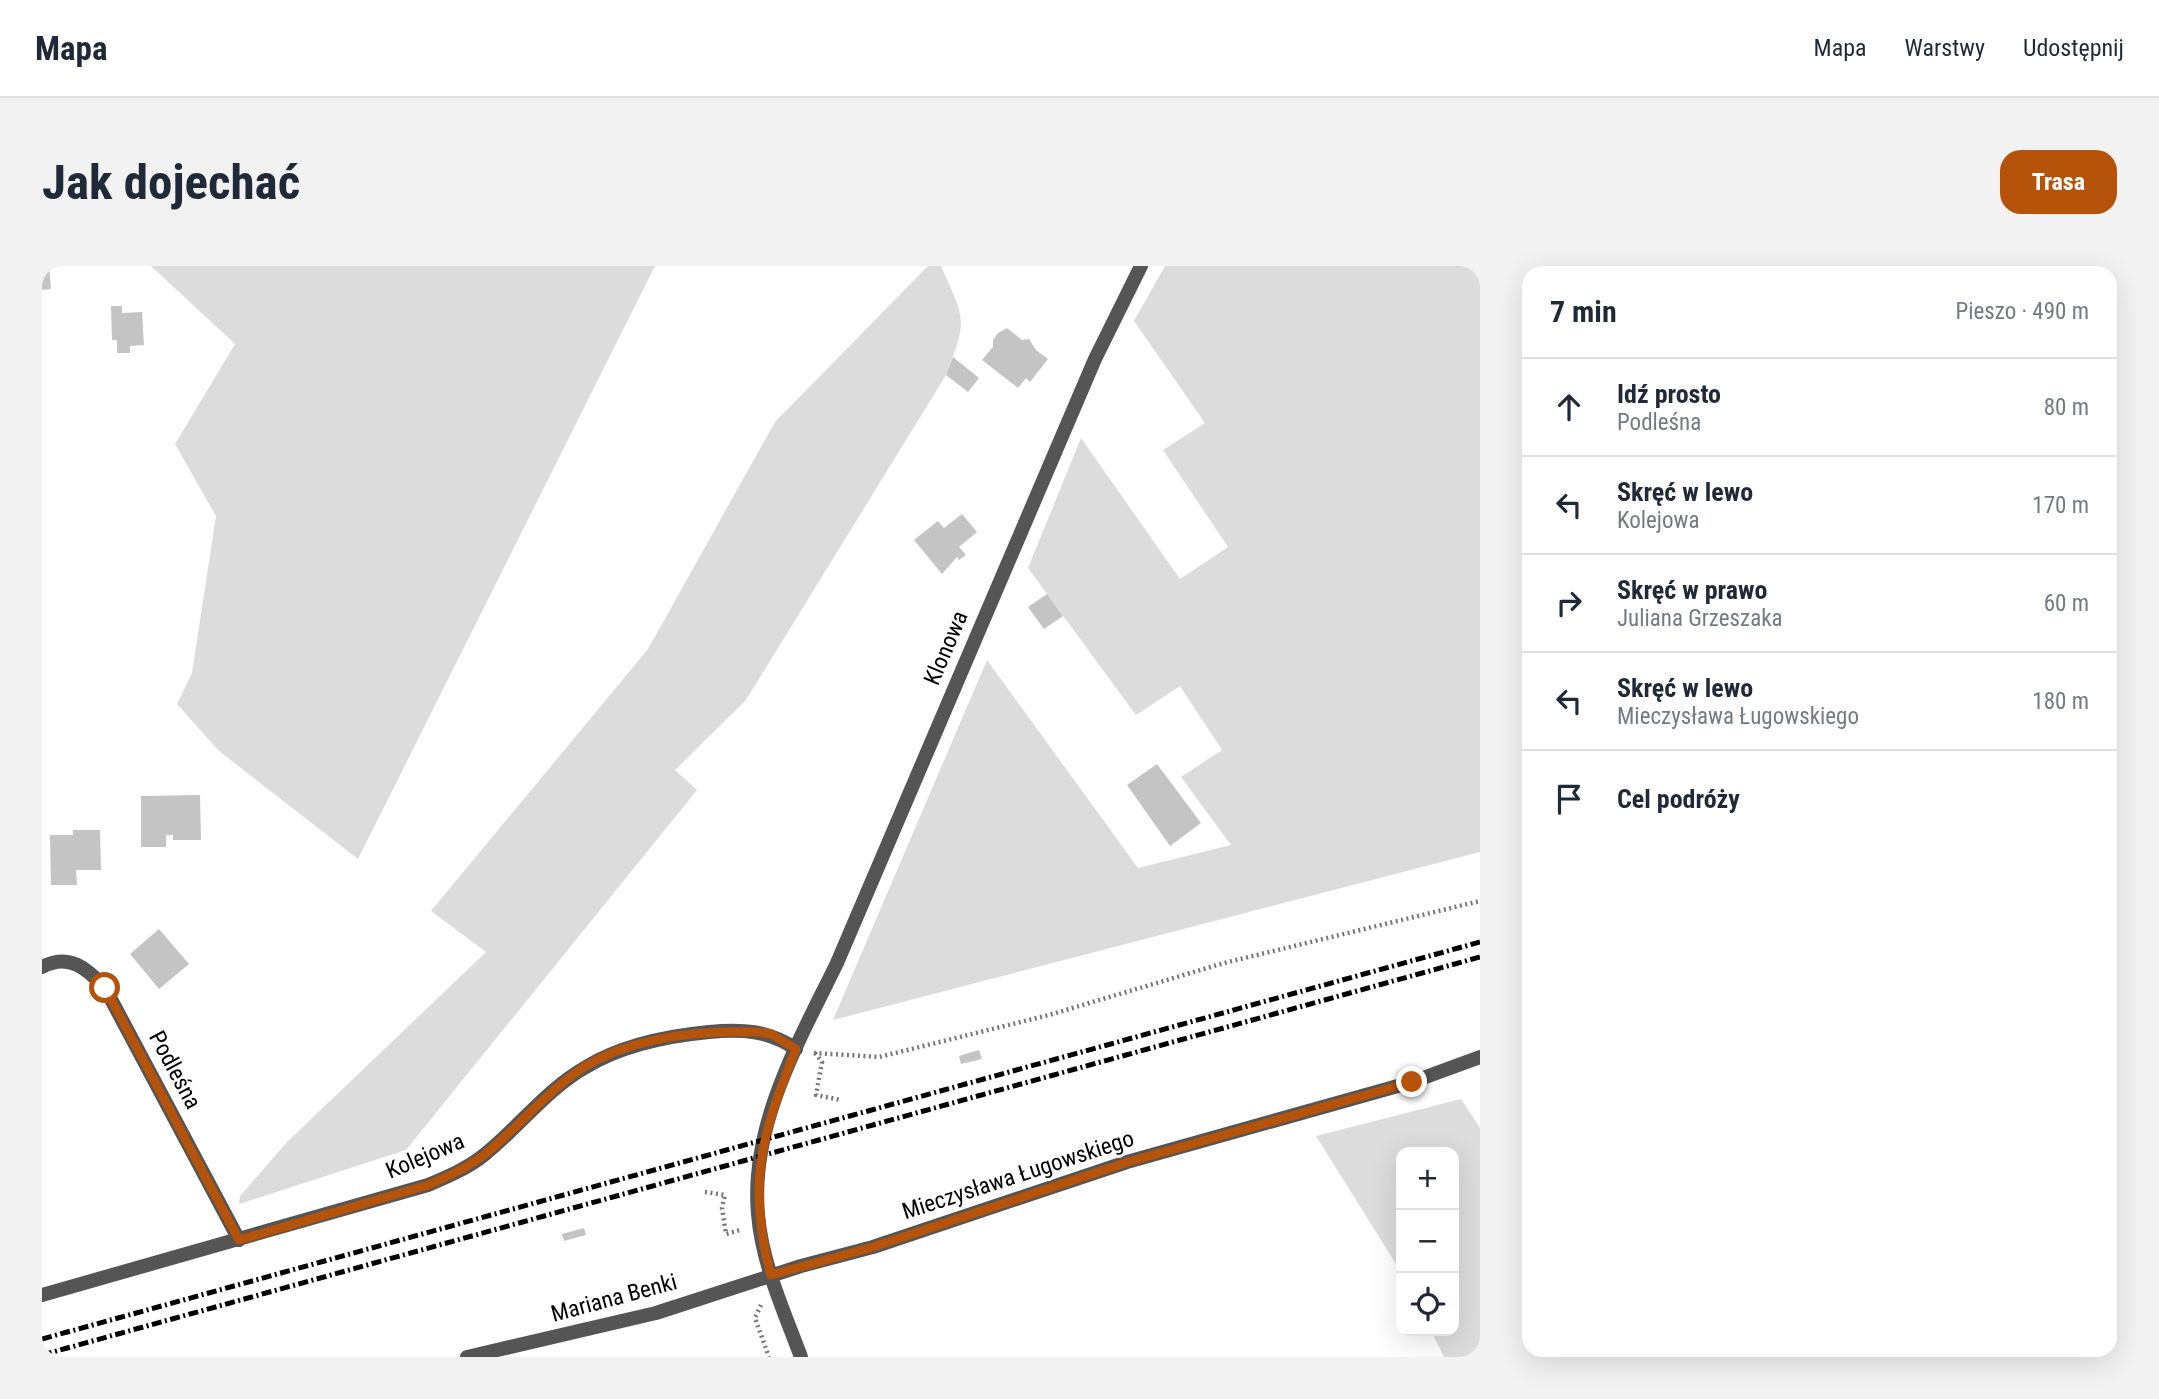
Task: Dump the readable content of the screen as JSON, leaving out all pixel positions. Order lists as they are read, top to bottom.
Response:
{
  "streets": {
    "street": [
      "Klonowa",
      "Podleśna",
      "Kolejowa",
      "Mieczysława Ługowskiego",
      "Mariana Benki"
    ]
  },
  "crossings": [
    ["Klonowa", "Kolejowa"],
    ["Klonowa", "Mieczysława Ługowskiego"],
    ["Klonowa", "Mariana Benki"],
    ["Podleśna", "Kolejowa"],
    ["Mieczysława Ługowskiego", "Mariana Benki"]
  ],
  "page": {
    "header": "Mapa",
    "nav": ["Mapa", "Warstwy", "Udostępnij"],
    "buttons": "Trasa",
    "title": "Jak dojechać",
    "heading": ["7 min", "Pieszo · 490 m"],
    "list": [
      ["Idź prosto", "Podleśna", "80 m"],
      ["Skręć w lewo", "Kolejowa", "170 m"],
      ["Skręć w prawo", "Juliana Grzeszaka", "60 m"],
      ["Skręć w lewo", "Mieczysława Ługowskiego", "180 m"],
      "Cel podróży"
    ],
    "map_buttons": ["+", "−"]
  }
}
